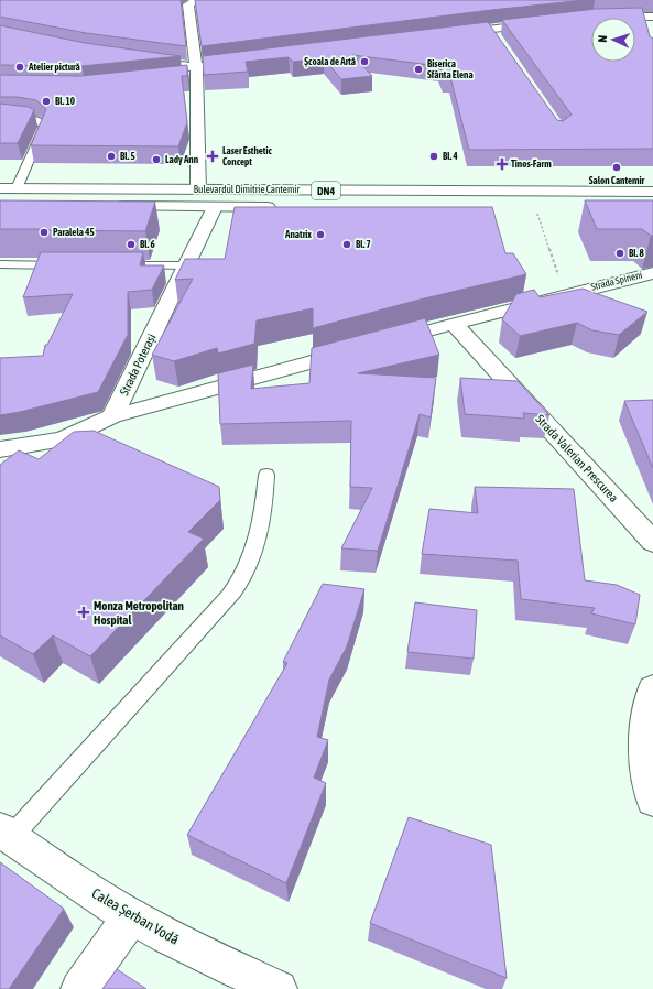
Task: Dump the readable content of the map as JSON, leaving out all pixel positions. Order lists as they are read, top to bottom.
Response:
{
  "streets": {
    "street": [
      "Bulevardul Dimitrie Cantemir",
      "DN4",
      "Strada Spineni",
      "Strada Poterași",
      "Strada Valerian Prescurea",
      "Calea Șerban Vodă"
    ]
  },
  "crossings": [
    ["Bulevardul Dimitrie Cantemir", "Strada Poterași"],
    ["Strada Spineni", "Strada Valerian Prescurea"]
  ],
  "places": {
    "other": [
      "Școala de Artă",
      "Atelier pictură",
      "Biserica Sfânta Elena",
      "Bl. 10",
      "Bl. 5",
      "Bl. 4",
      "Lady Ann",
      "Salon Cantemir",
      "Paralela 45",
      "Anatrix",
      "Bl. 6",
      "Bl. 7",
      "Bl. 8"
    ],
    "health": ["Laser Esthetic Concept", "Tinos-Farm", "Monza Metropolitan Hospital"]
  },
  "north": "left"
}
